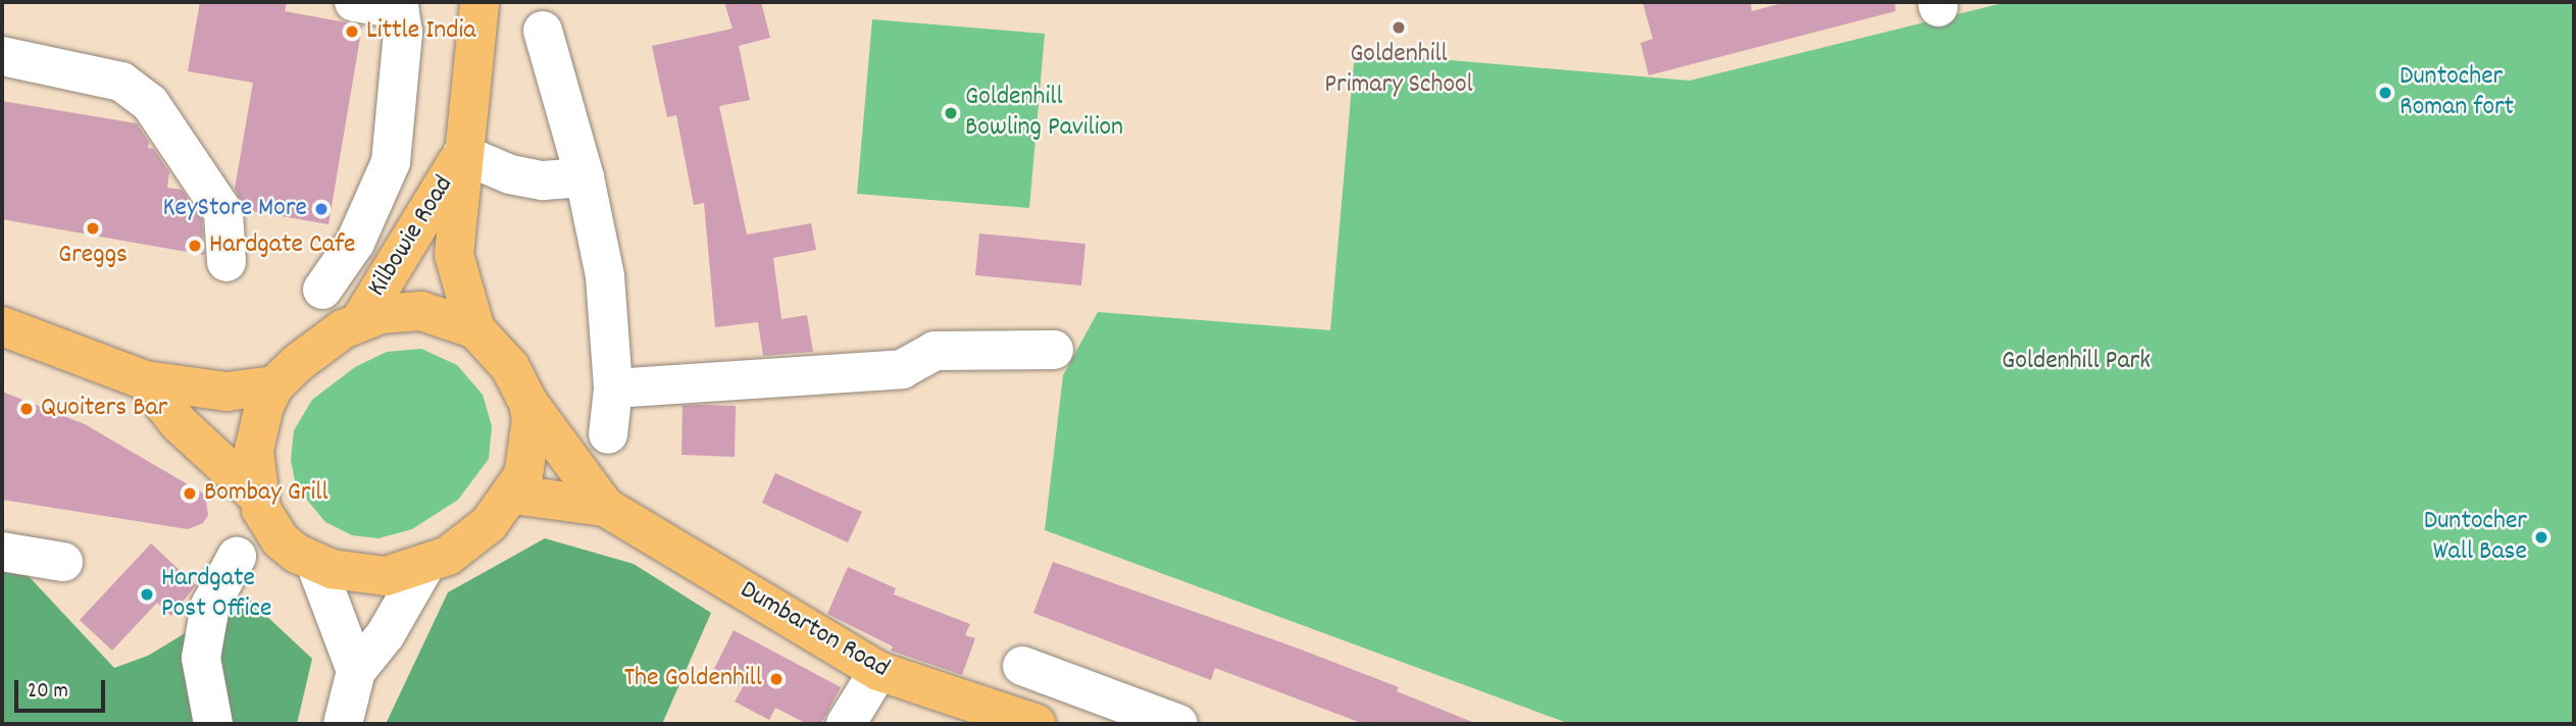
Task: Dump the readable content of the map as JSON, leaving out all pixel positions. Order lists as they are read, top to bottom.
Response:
{
  "streets": {
    "main road": ["Kilbowie Road", "Dumbarton Road"]
  },
  "parks": ["Goldenhill Park"],
  "places": [
    "Goldenhill Primary School",
    "Little India",
    "Duntocher Roman fort",
    "Goldenhill Bowling Pavilion",
    "KeyStore More",
    "Greggs",
    "Hardgate Cafe",
    "Quoiters Bar",
    "Bombay Grill",
    "Duntocher Wall Base",
    "Hardgate Post Office",
    "The Goldenhill"
  ],
  "scale_bar": "20 m"
}
